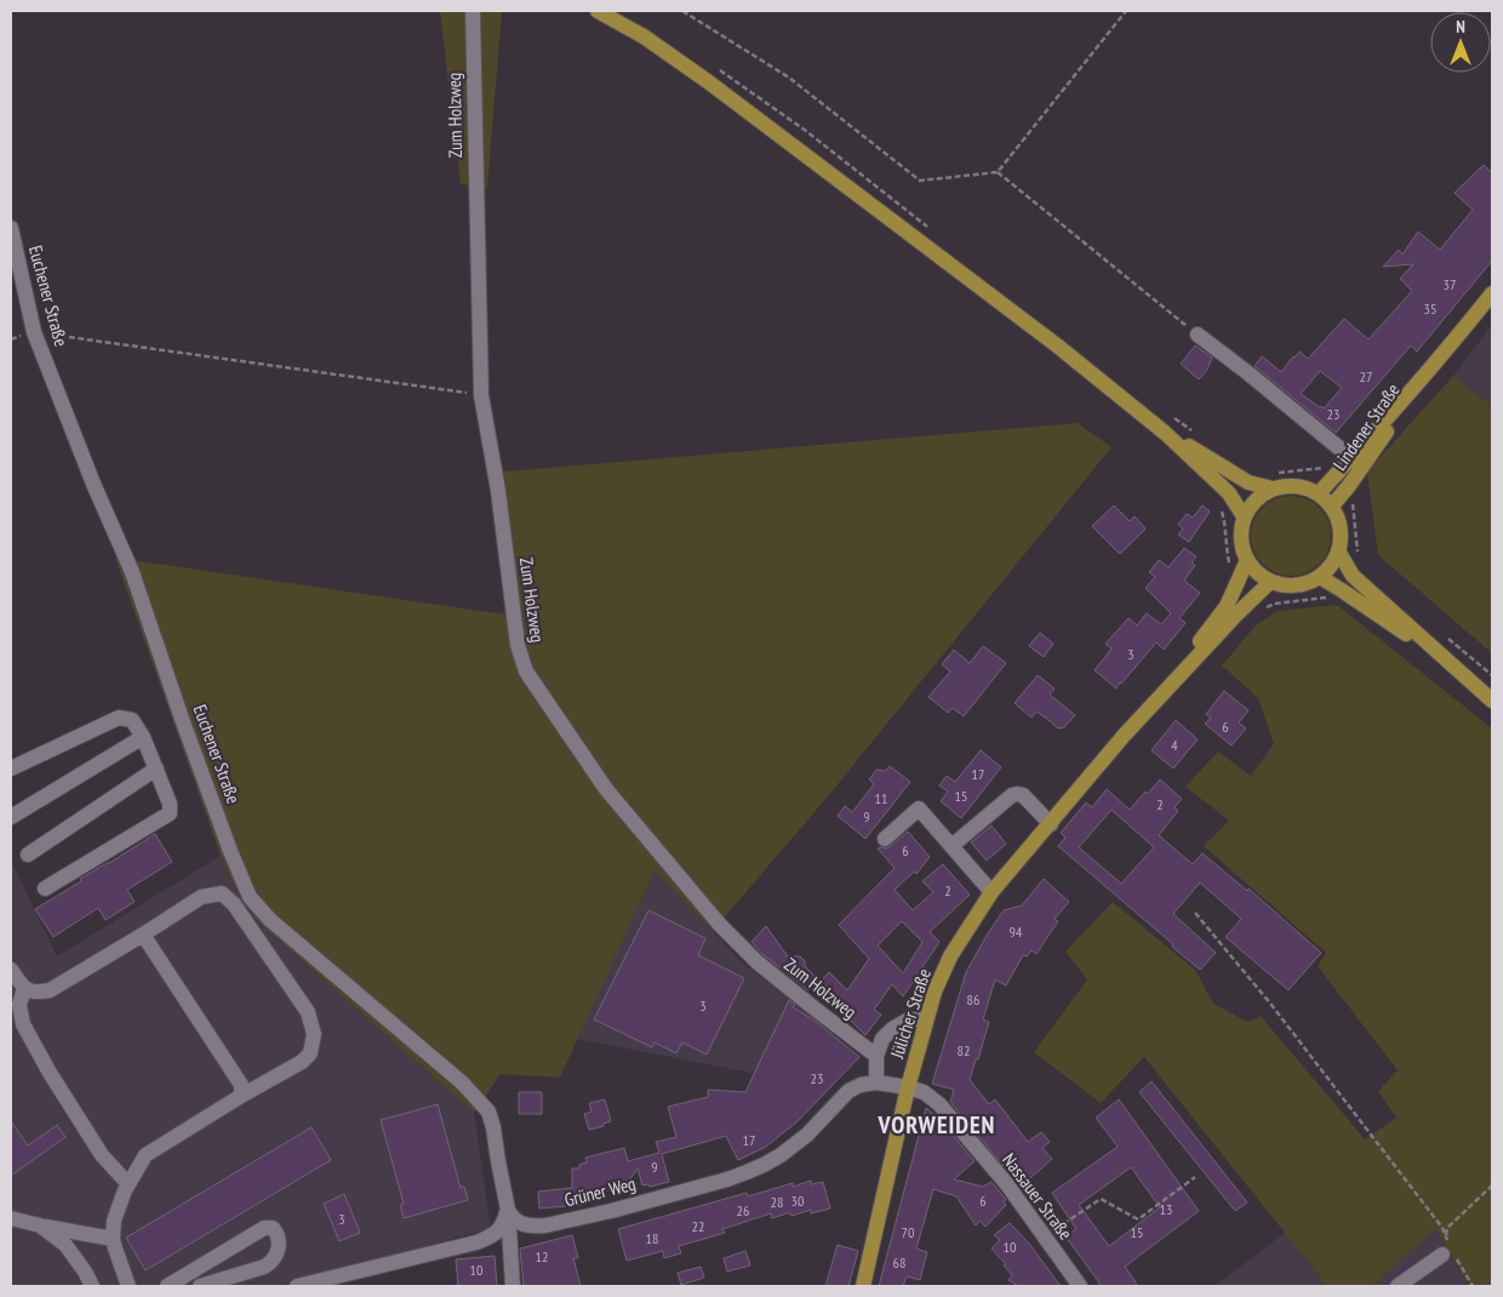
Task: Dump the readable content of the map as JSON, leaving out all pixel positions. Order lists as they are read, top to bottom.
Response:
{
  "streets": {
    "main road": ["Lindener Straße", "Jülicher Straße"],
    "street": [
      "Zum Holzweg",
      "Euchener Straße",
      "Grüner Weg",
      "Nassauer Straße"
    ]
  },
  "crossings": [
    ["Euchener Straße", "Grüner Weg"],
    ["Jülicher Straße", "Grüner Weg"],
    ["Jülicher Straße", "Nassauer Straße"],
    ["Grüner Weg", "Nassauer Straße"]
  ],
  "districts": ["VORWEIDEN"],
  "house_numbers": [
    "37",
    "35",
    "27",
    "23",
    "3",
    "6",
    "4",
    "17",
    "15",
    "11",
    "2",
    "9",
    "6",
    "2",
    "94",
    "86",
    "3",
    "82",
    "23",
    "17",
    "9",
    "30",
    "6",
    "28",
    "13",
    "26",
    "3",
    "22",
    "70",
    "15",
    "18",
    "10",
    "12",
    "68",
    "10"
  ],
  "north": "top"
}
